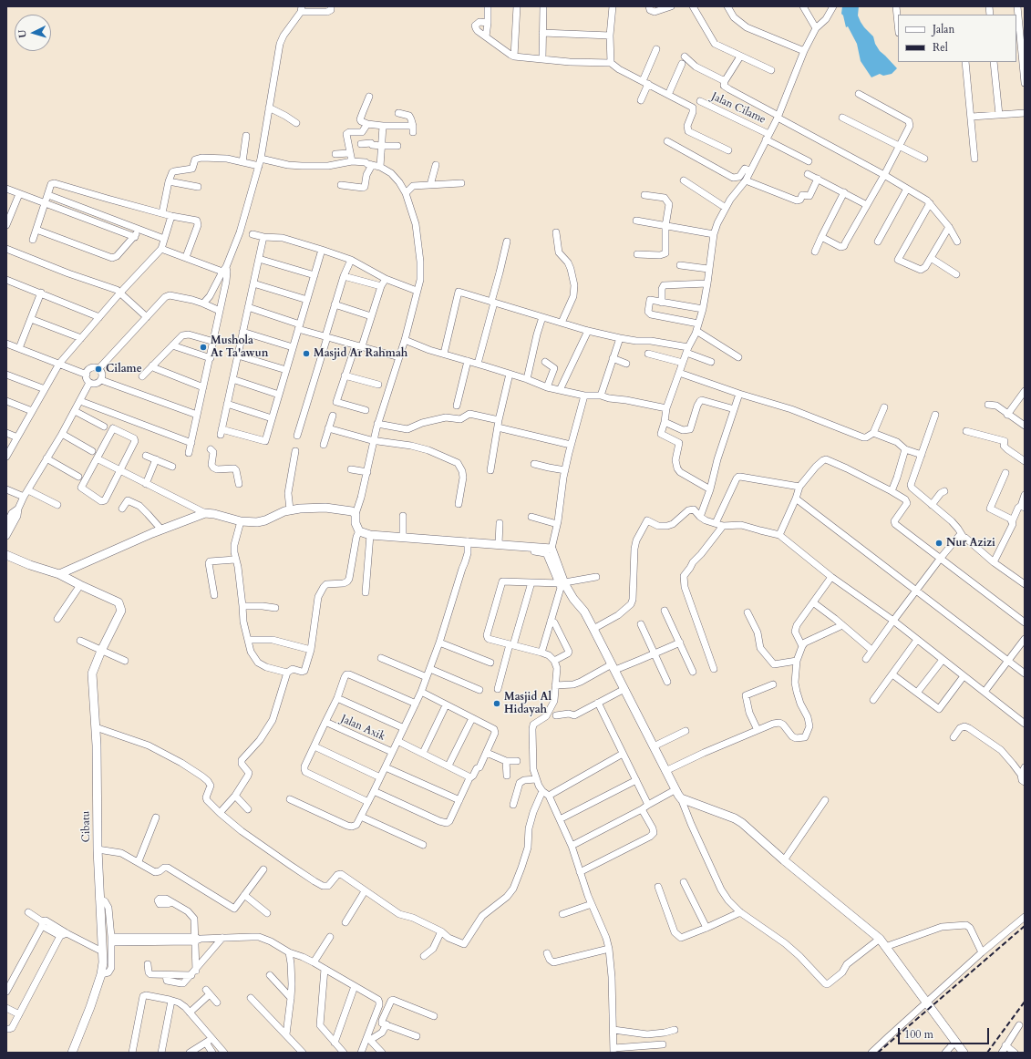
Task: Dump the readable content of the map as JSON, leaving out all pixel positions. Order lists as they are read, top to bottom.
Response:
{
  "streets": {
    "street": ["Jalan Cilame", "Jalan Axik", "Cibatu"]
  },
  "places": [
    "Mushola At Ta'awun",
    "Masjid Ar Rahmah",
    "Cilame",
    "Nur Azizi",
    "Masjid Al Hidayah"
  ],
  "legend": ["Jalan", "Rel"],
  "scale_bar": "100 m",
  "north": "left"
}
